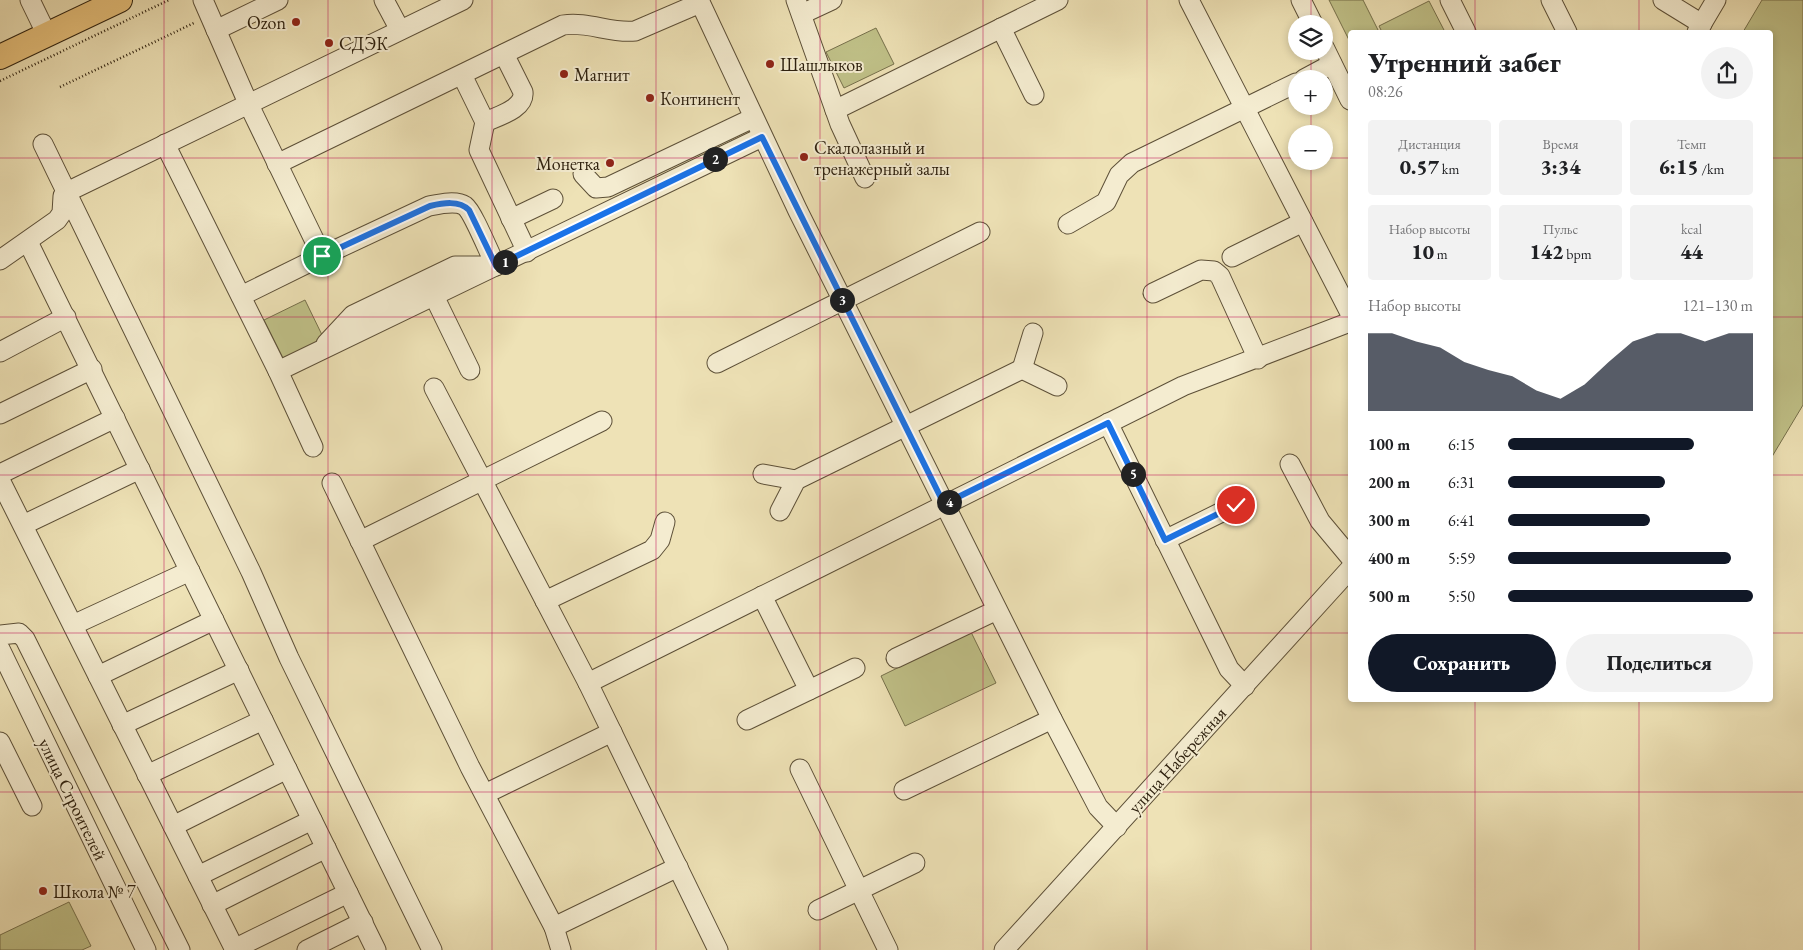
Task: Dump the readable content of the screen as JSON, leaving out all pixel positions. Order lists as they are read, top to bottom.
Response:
{
  "streets": {
    "street": ["улица Набережная", "улица Строителей"]
  },
  "places": [
    "Ozon",
    "СДЭК",
    "Шашлыков",
    "Магнит",
    "Континент",
    "Скалолазный и тренажерный залы",
    "Монетка",
    "Школа № 7"
  ],
  "page": {
    "map_buttons": ["+", "−"],
    "heading": ["Утренний забег", "08:26"],
    "stats": [
      ["Дистанция", "0.57 km"],
      ["Время", "3:34"],
      ["Темп", "6:15 /km"],
      ["Набор высоты", "10 m"],
      ["Пульс", "142 bpm"],
      ["kcal", "44"]
    ],
    "pins": [
      "2",
      "1",
      "3",
      "5",
      "4"
    ],
    "chart": ["Набор высоты", "121–130 m"],
    "list": [
      {
        "name": "100 m",
        "note": "6:15"
      },
      {
        "name": "200 m",
        "note": "6:31"
      },
      {
        "name": "300 m",
        "note": "6:41"
      },
      {
        "name": "400 m",
        "note": "5:59"
      },
      {
        "name": "500 m",
        "note": "5:50"
      }
    ],
    "buttons": ["Сохранить", "Поделиться"]
  }
}
